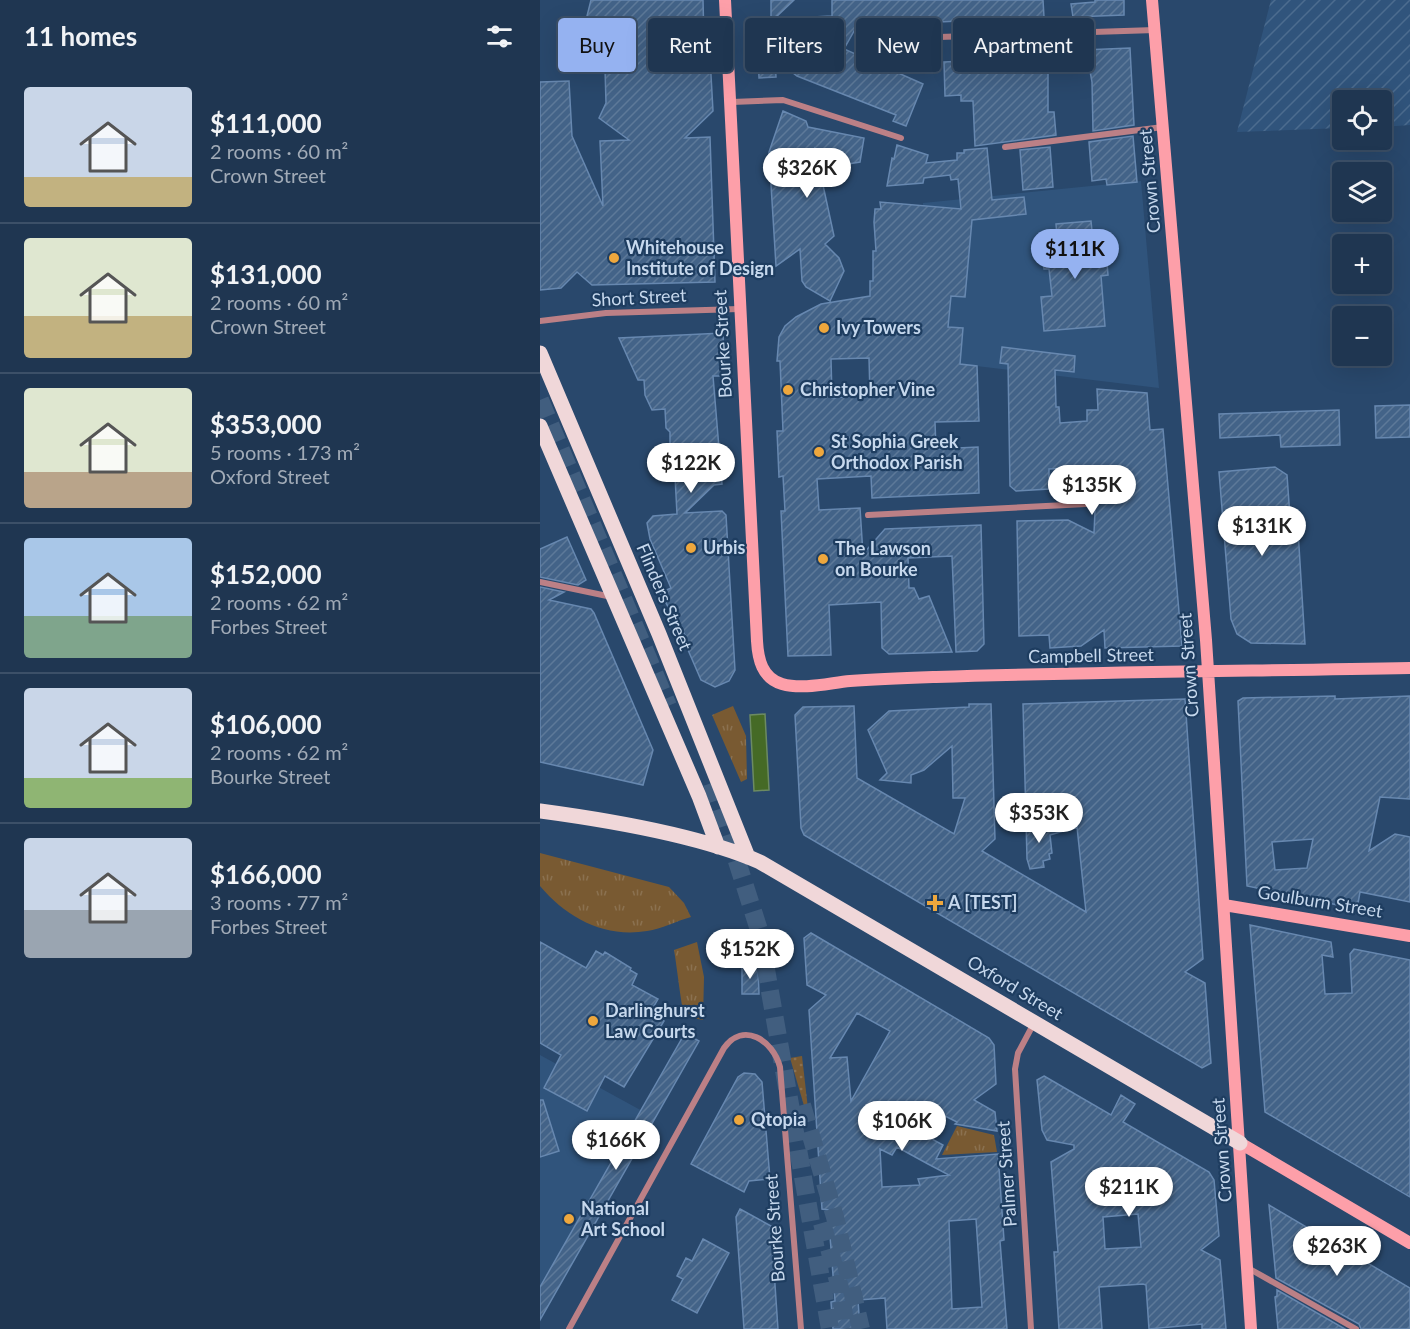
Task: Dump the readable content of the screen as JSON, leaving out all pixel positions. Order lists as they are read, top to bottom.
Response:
{
  "streets": {
    "main road": ["Flinders Street", "Oxford Street"],
    "street": [
      "Crown Street",
      "Short Street",
      "Bourke Street",
      "Campbell Street",
      "Goulburn Street",
      "Palmer Street"
    ]
  },
  "crossings": [
    ["Crown Street", "Campbell Street"],
    ["Crown Street", "Goulburn Street"],
    ["Crown Street", "Oxford Street"],
    ["Short Street", "Bourke Street"],
    ["Bourke Street", "Campbell Street"],
    ["Flinders Street", "Oxford Street"],
    ["Oxford Street", "Palmer Street"]
  ],
  "places": {
    "other": [
      "Whitehouse Institute of Design",
      "Ivy Towers",
      "Christopher Vine",
      "St Sophia Greek Orthodox Parish",
      "Urbis",
      "The Lawson on Bourke",
      "Darlinghurst Law Courts",
      "Qtopia",
      "National Art School"
    ],
    "health": ["A [TEST]"]
  },
  "page": {
    "heading": "11 homes",
    "chip": [
      "Buy",
      "Rent",
      "Filters",
      "New",
      "Apartment"
    ],
    "list": [
      {
        "name": "$111,000",
        "note": "2 rooms · 60 m² · Crown Street"
      },
      {
        "name": "$131,000",
        "note": "2 rooms · 60 m² · Crown Street"
      },
      {
        "name": "$353,000",
        "note": "5 rooms · 173 m² · Oxford Street"
      },
      {
        "name": "$152,000",
        "note": "2 rooms · 62 m² · Forbes Street"
      },
      {
        "name": "$106,000",
        "note": "2 rooms · 62 m² · Bourke Street"
      },
      {
        "name": "$166,000",
        "note": "3 rooms · 77 m² · Forbes Street"
      }
    ],
    "map_buttons": ["+", "−"],
    "price": [
      "$326K",
      "$111K",
      "$122K",
      "$135K",
      "$131K",
      "$353K",
      "$152K",
      "$106K",
      "$166K",
      "$211K",
      "$263K"
    ]
  }
}
